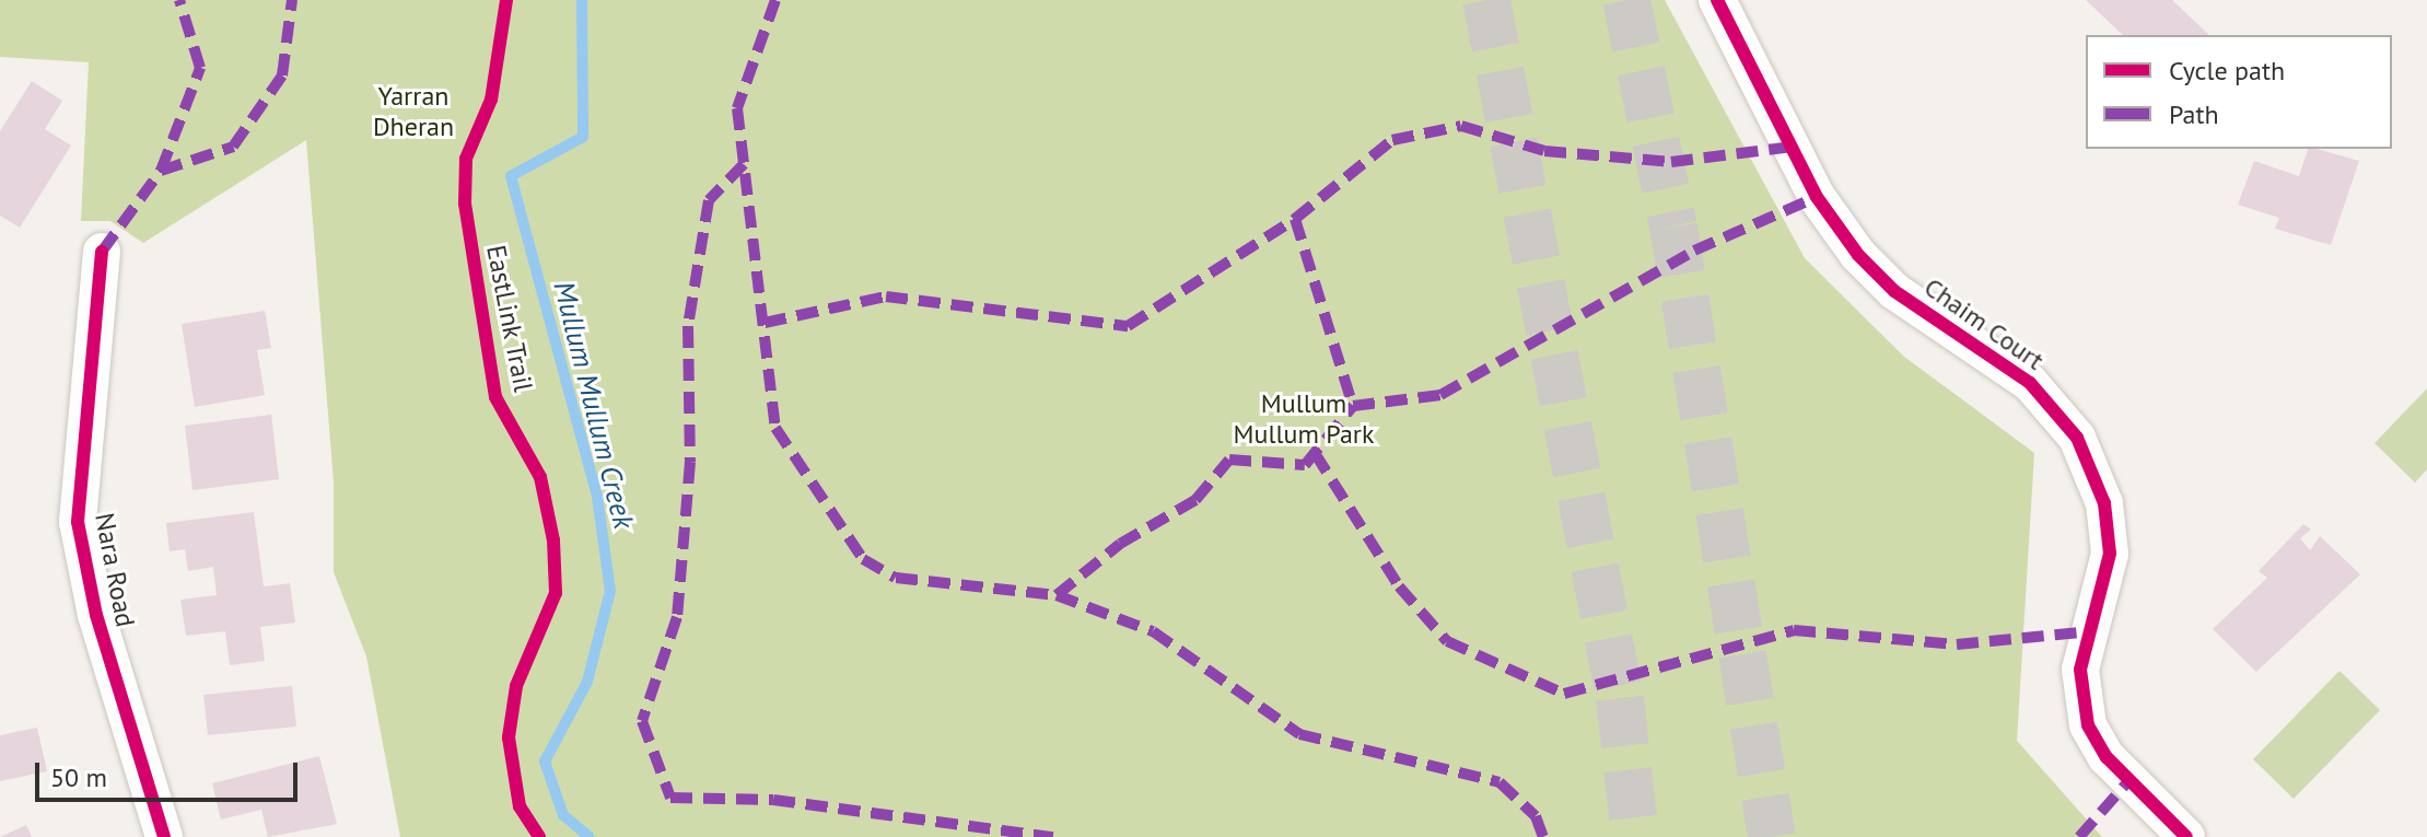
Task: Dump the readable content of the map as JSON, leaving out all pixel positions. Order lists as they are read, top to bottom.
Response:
{
  "streets": {
    "street": ["Chaim Court", "Nara Road"],
    "cycle path": ["EastLink Trail"]
  },
  "water": ["Mullum Mullum Creek"],
  "parks": ["Yarran Dheran", "Mullum Mullum Park"],
  "legend": ["Cycle path", "Path"],
  "scale_bar": "50 m"
}
